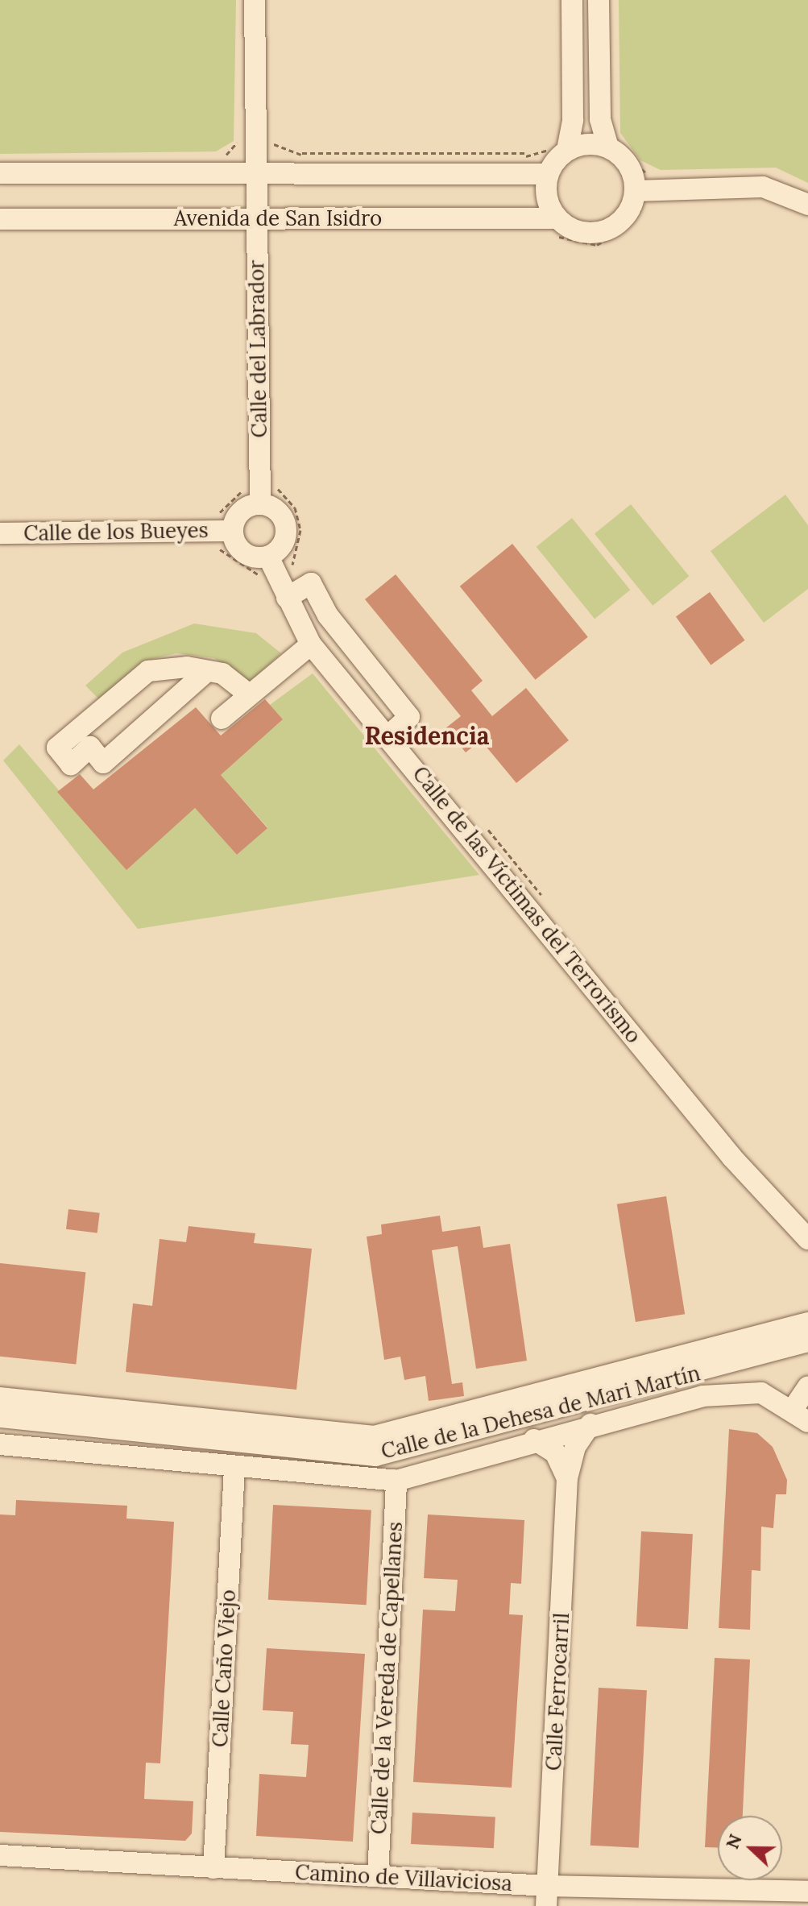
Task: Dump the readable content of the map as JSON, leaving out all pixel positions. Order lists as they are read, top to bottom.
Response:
{
  "streets": {
    "street": [
      "Avenida de San Isidro",
      "Calle del Labrador",
      "Calle de los Bueyes",
      "Calle de las Víctimas del Terrorismo",
      "Calle de la Dehesa de Mari Martín",
      "Calle Caño Viejo",
      "Calle de la Vereda de Capellanes",
      "Calle Ferrocarril",
      "Camino de Villaviciosa"
    ]
  },
  "crossings": [
    ["Avenida de San Isidro", "Calle del Labrador"],
    ["Calle del Labrador", "Calle de los Bueyes"],
    ["Calle del Labrador", "Calle de las Víctimas del Terrorismo"],
    ["Calle de los Bueyes", "Calle de las Víctimas del Terrorismo"],
    ["Calle Caño Viejo", "Camino de Villaviciosa"],
    ["Calle de la Vereda de Capellanes", "Camino de Villaviciosa"],
    ["Calle Ferrocarril", "Camino de Villaviciosa"]
  ],
  "districts": ["Residencia"],
  "north": "left"
}
